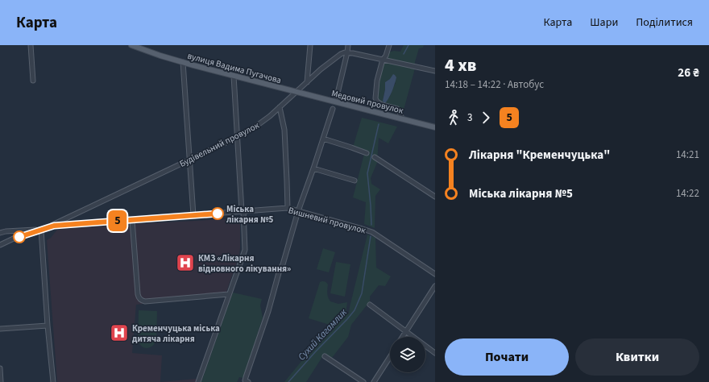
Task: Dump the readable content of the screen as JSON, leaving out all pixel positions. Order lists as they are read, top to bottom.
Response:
{
  "streets": {
    "main road": ["вулиця Вадима Пугачова", "Медовий провулок"],
    "street": ["Будівельний провулок", "Вишневий провулок"]
  },
  "crossings": [
    ["вулиця Вадима Пугачова", "Медовий провулок"],
    ["вулиця Вадима Пугачова", "Будівельний провулок"],
    ["Медовий провулок", "Будівельний провулок"],
    ["Будівельний провулок", "Вишневий провулок"]
  ],
  "water": ["Сухий Кагамлик"],
  "places": {
    "other": ["Міська лікарня №5"],
    "hospital": ["КМЗ «Лікарня відновного лікування»", "Кременчуцька міська дитяча лікарня"]
  },
  "lines": ["bus line 5"],
  "page": {
    "header": "Карта",
    "nav": ["Карта", "Шари", "Поділитися"],
    "on_map": "5",
    "heading": ["4 хв", "14:18 – 14:22 · Автобус", "26 ₴"],
    "legs": ["3", "5"],
    "list": [
      {
        "name": "Лікарня \"Кременчуцька\"",
        "value": "14:21"
      },
      {
        "name": "Міська лікарня №5",
        "value": "14:22"
      }
    ],
    "buttons": ["Почати", "Квитки"]
  }
}
